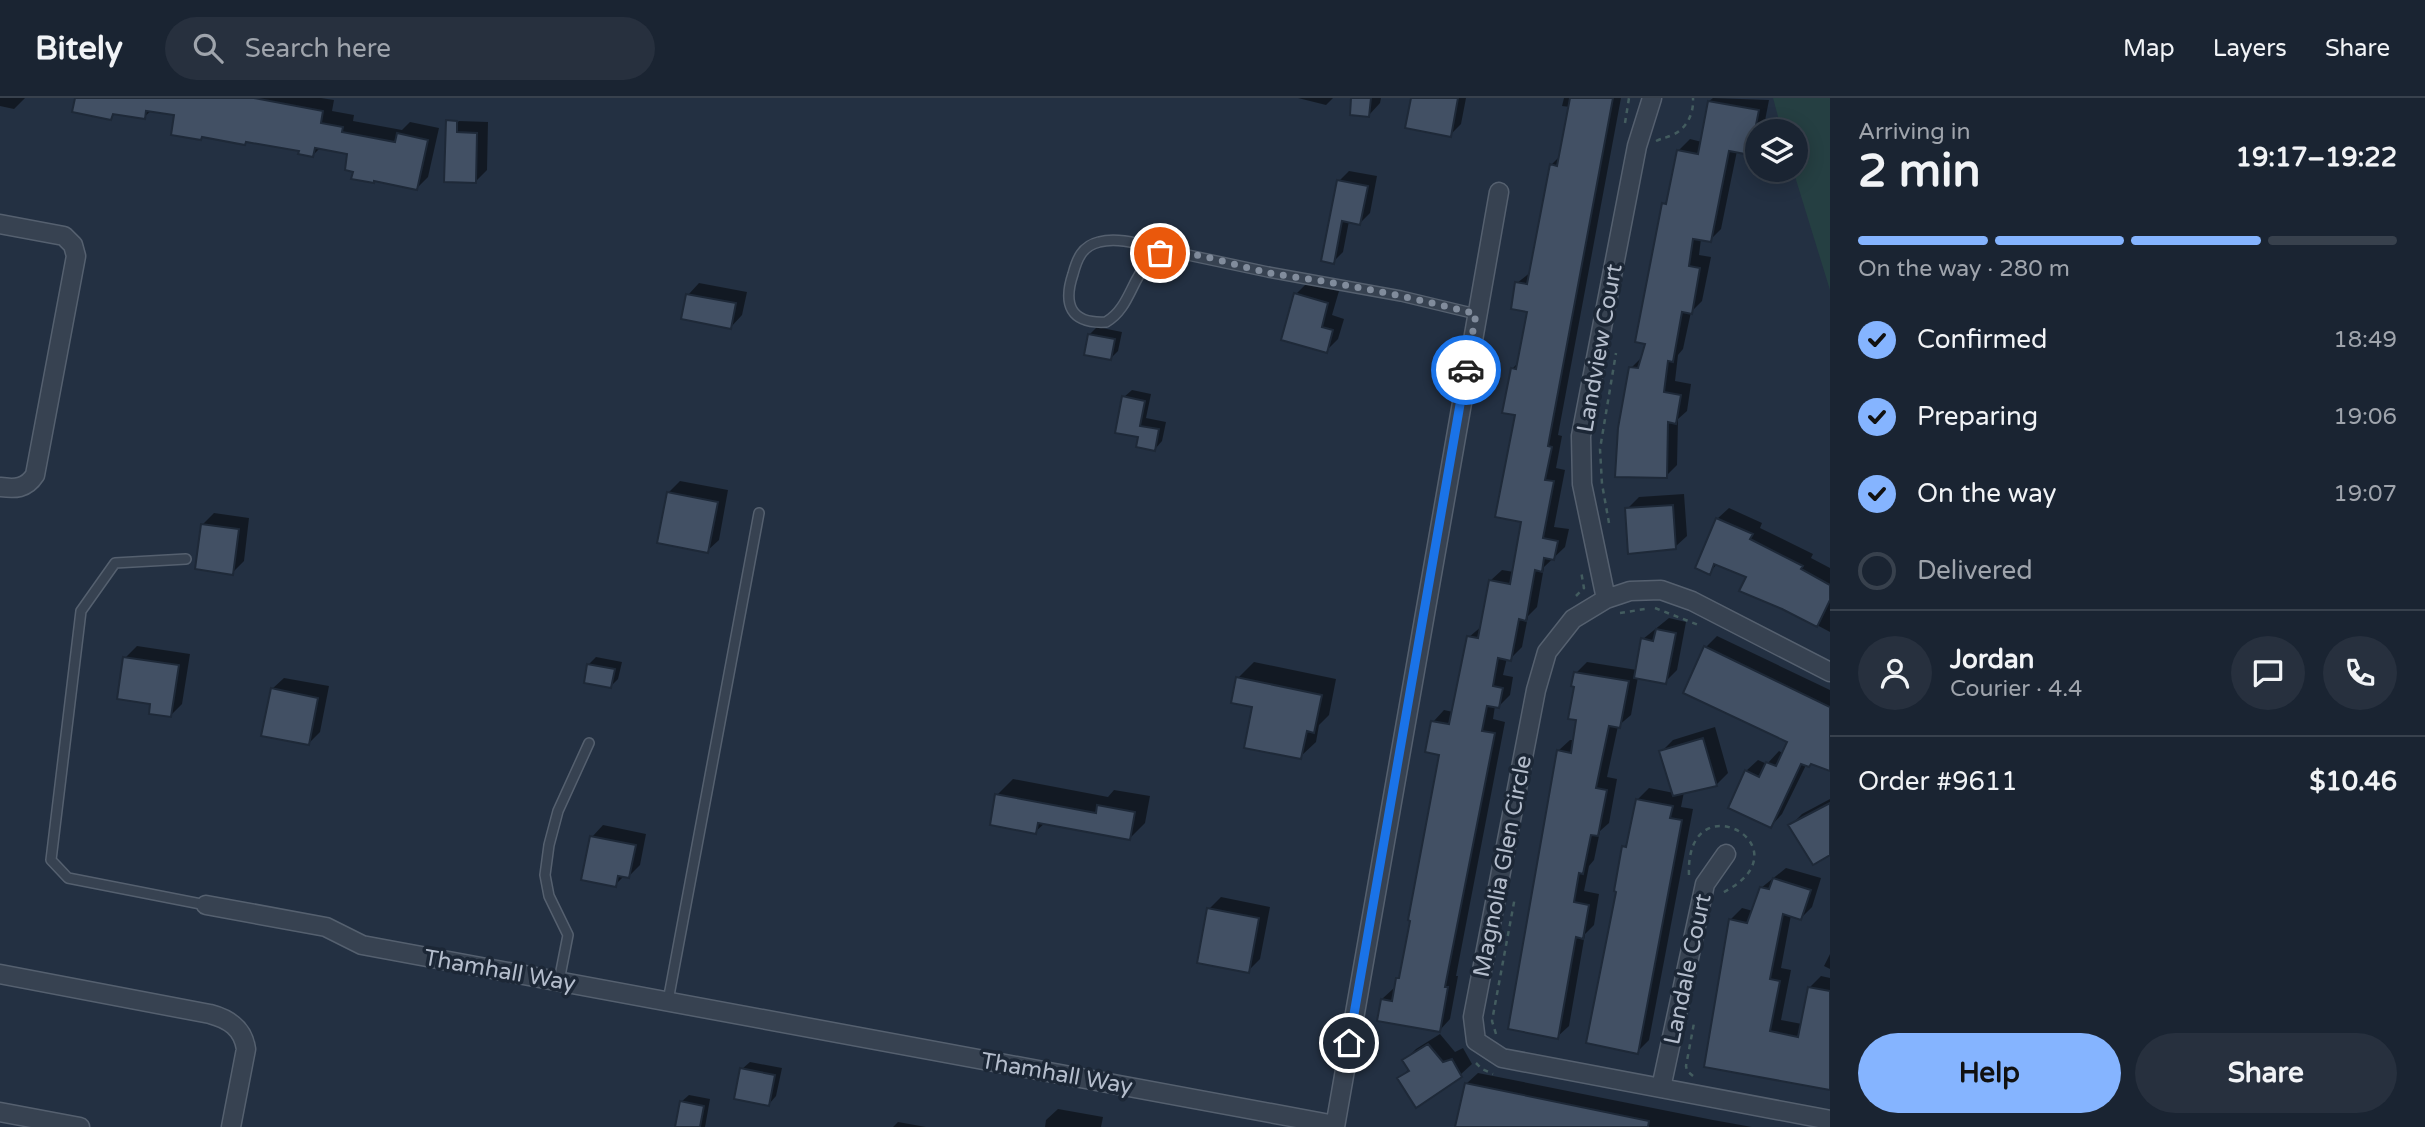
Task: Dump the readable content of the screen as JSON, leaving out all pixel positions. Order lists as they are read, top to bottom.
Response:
{
  "streets": {
    "street": [
      "Landview Court",
      "Magnolia Glen Circle",
      "Landale Court",
      "Thamhall Way"
    ]
  },
  "crossings": [
    ["Landview Court", "Magnolia Glen Circle"],
    ["Magnolia Glen Circle", "Landale Court"]
  ],
  "page": {
    "header": "Bitely",
    "search": "Search here",
    "nav": ["Map", "Layers", "Share"],
    "heading": ["2 min", "Arriving in", "19:17–19:22"],
    "panel": [
      "Jordan",
      "Courier · 4.4",
      "Order #9611",
      "$10.46"
    ],
    "bar": "On the way · 280 m",
    "list": [
      ["Confirmed", "18:49"],
      ["Preparing", "19:06"],
      ["On the way", "19:07"],
      "Delivered"
    ],
    "buttons": ["Help", "Share"]
  }
}
